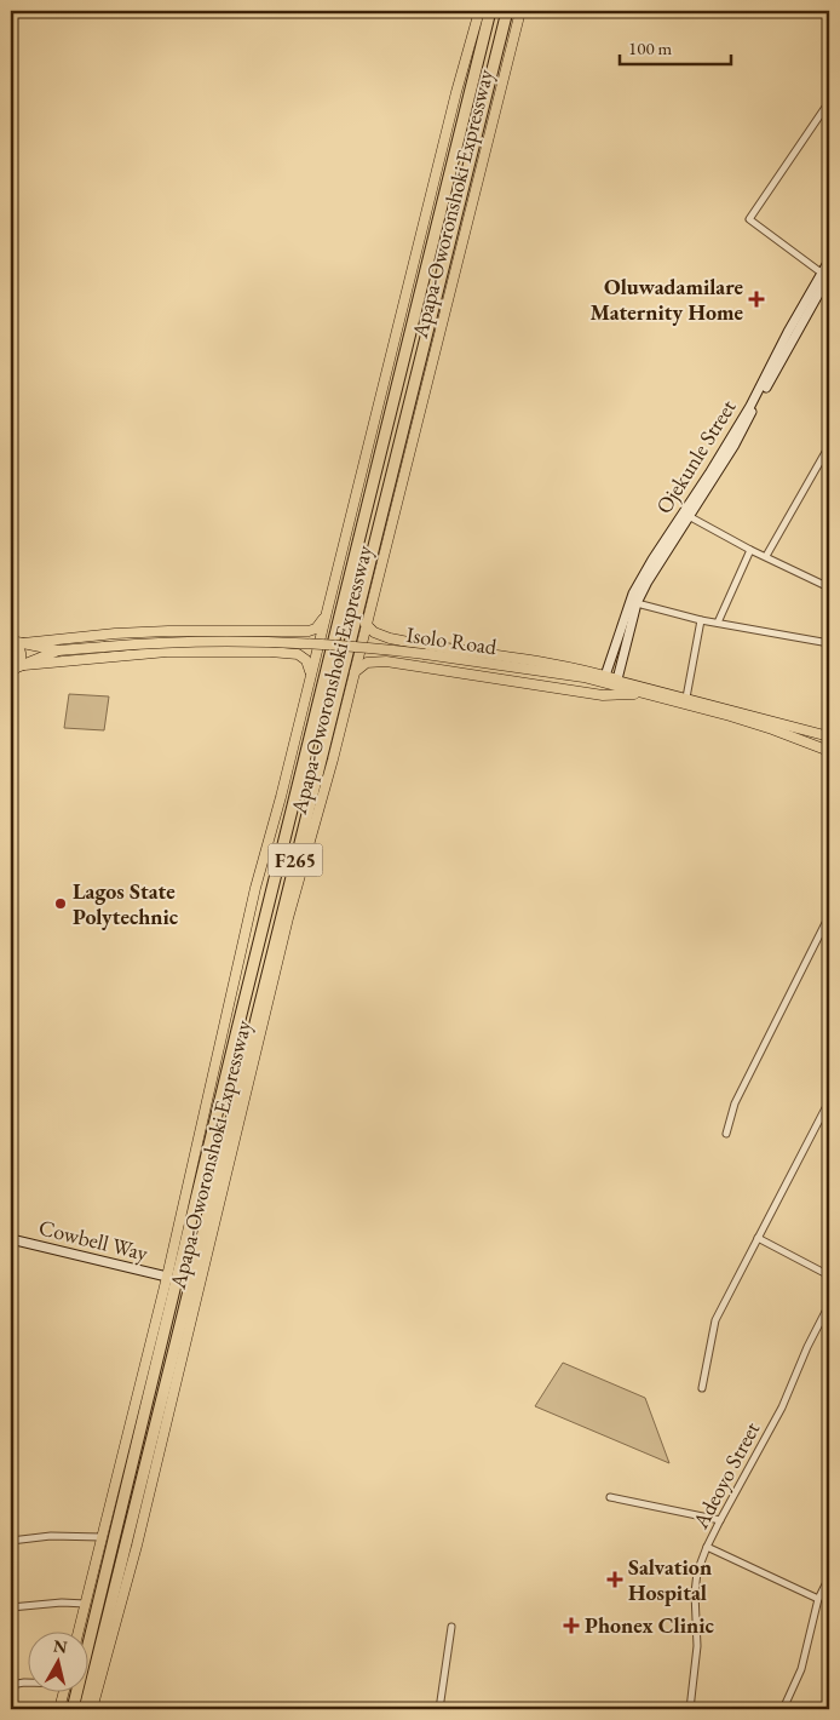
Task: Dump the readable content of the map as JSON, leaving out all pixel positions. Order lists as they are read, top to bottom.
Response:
{
  "streets": {
    "highway": ["Apapa-Oworonshoki Expressway", "F265"],
    "main road": ["Isolo Road"],
    "street": ["Ojekunle Street", "Cowbell Way", "Adeoyo Street"]
  },
  "crossings": [
    ["Apapa-Oworonshoki Expressway", "Cowbell Way"]
  ],
  "places": {
    "health": ["Oluwadamilare Maternity Home", "Salvation Hospital", "Phonex Clinic"],
    "other": ["Lagos State Polytechnic"]
  },
  "scale_bar": "100 m",
  "north": "top"
}
